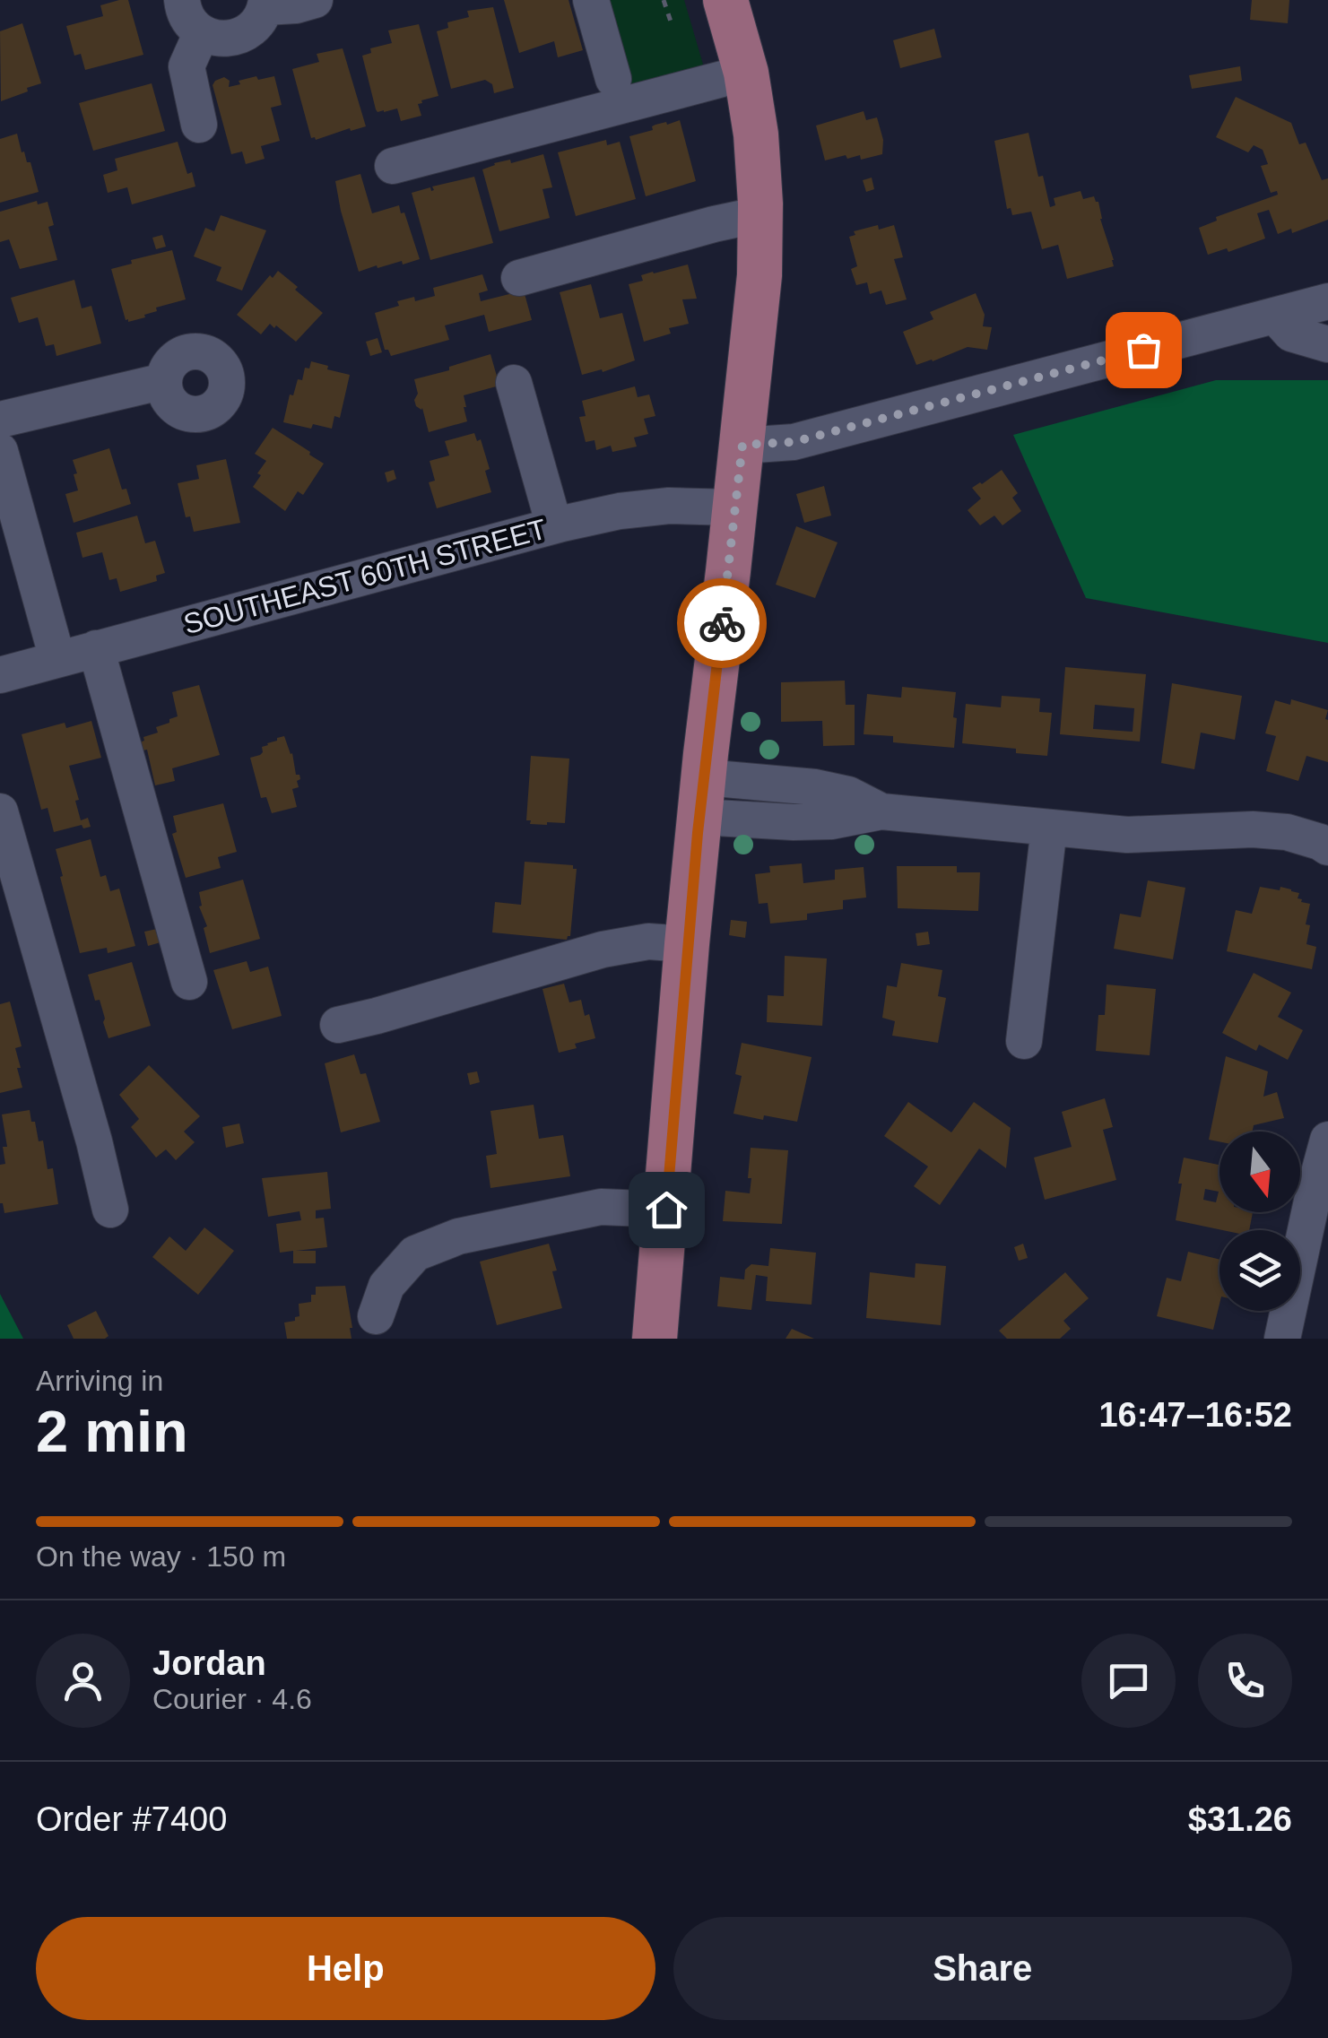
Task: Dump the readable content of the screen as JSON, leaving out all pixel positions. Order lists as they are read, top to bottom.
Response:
{
  "streets": {
    "street": ["SOUTHEAST 60TH STREET"]
  },
  "north": "bottom",
  "page": {
    "heading": ["2 min", "Arriving in", "16:47–16:52"],
    "panel": [
      "Jordan",
      "Courier · 4.6",
      "Order #7400",
      "$31.26"
    ],
    "bar": "On the way · 150 m",
    "buttons": ["Help", "Share"]
  }
}
